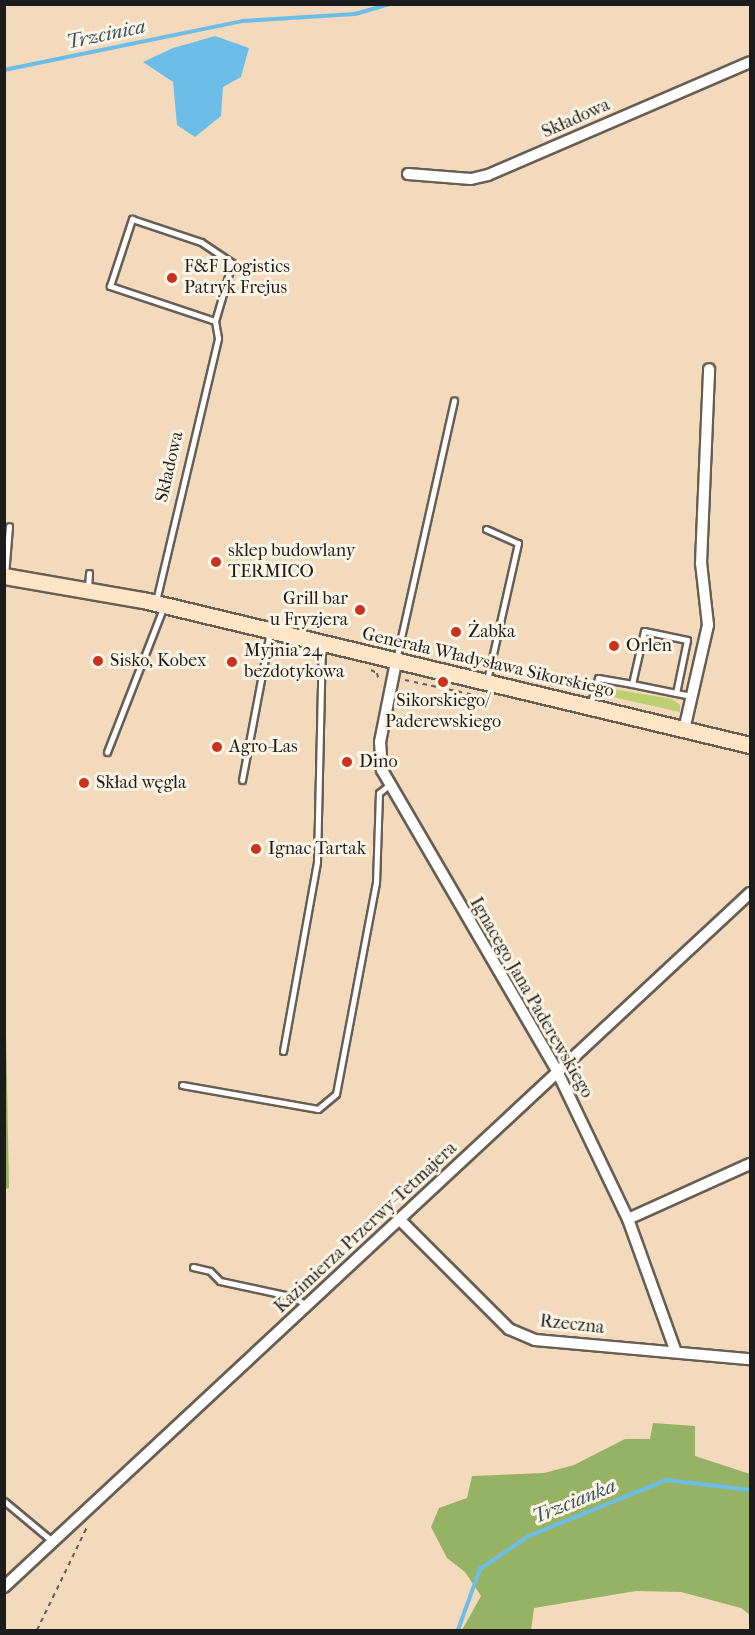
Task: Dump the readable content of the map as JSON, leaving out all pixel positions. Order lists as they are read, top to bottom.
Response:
{
  "streets": {
    "main road": ["Generała Władysława Sikorskiego"],
    "street": [
      "Składowa",
      "Ignacego Jana Paderewskiego",
      "Kazimierza Przerwy-Tetmajera",
      "Rzeczna"
    ]
  },
  "crossings": [
    ["Składowa", "Generała Władysława Sikorskiego"],
    ["Generała Władysława Sikorskiego", "Ignacego Jana Paderewskiego"],
    ["Ignacego Jana Paderewskiego", "Kazimierza Przerwy-Tetmajera"],
    ["Ignacego Jana Paderewskiego", "Rzeczna"],
    ["Kazimierza Przerwy-Tetmajera", "Rzeczna"]
  ],
  "water": ["Trzcinica", "Trzcianka"],
  "places": [
    "F&F Logistics Patryk Frejus",
    "sklep budowlany TERMICO",
    "Grill bar u Fryzjera",
    "Żabka",
    "Orlen",
    "Sisko, Kobex",
    "Myjnia 24 bezdotykowa",
    "Sikorskiego/ Paderewskiego",
    "Agro-Las",
    "Dino",
    "Skład węgla",
    "Ignac Tartak"
  ]
}
